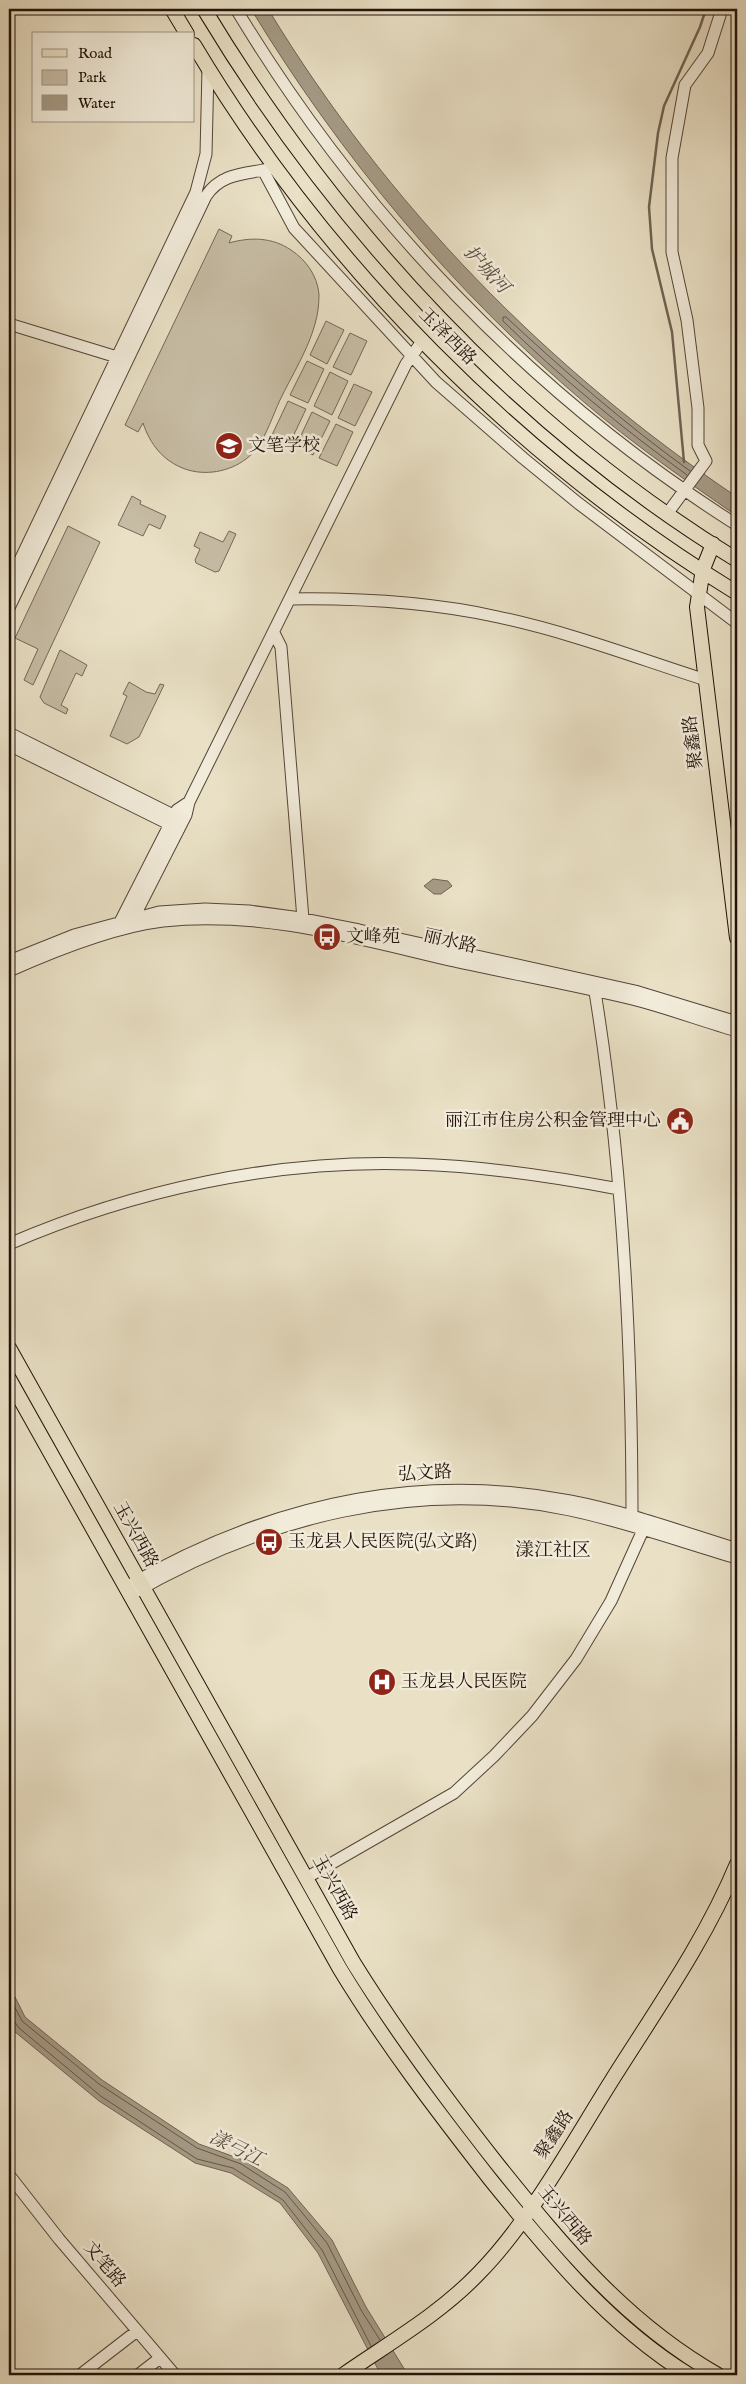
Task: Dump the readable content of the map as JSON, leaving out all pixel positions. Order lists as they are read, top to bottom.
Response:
{
  "streets": {
    "main road": ["玉泽西路", "聚鑫路", "玉兴西路"],
    "street": ["丽水路", "弘文路", "文笔路"]
  },
  "crossings": [
    ["玉泽西路", "聚鑫路"],
    ["聚鑫路", "玉兴西路"],
    ["弘文路", "玉兴西路"]
  ],
  "districts": ["漾江社区"],
  "water": ["护城河", "漾弓江"],
  "places": {
    "school or university": ["文笔学校"],
    "bus stop": ["文峰苑", "玉龙县人民医院(弘文路)"],
    "public building": ["丽江市住房公积金管理中心"],
    "hospital": ["玉龙县人民医院"]
  },
  "legend": ["Road", "Park", "Water"]
}
